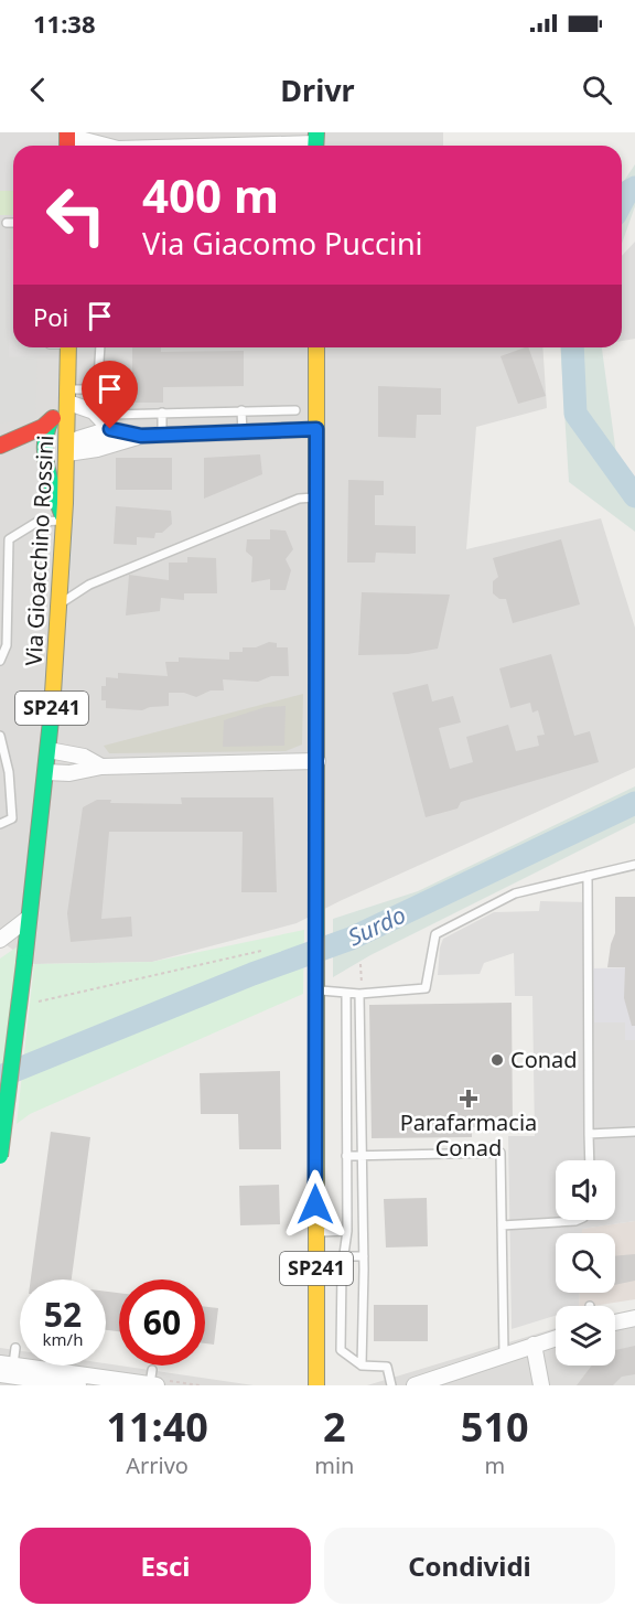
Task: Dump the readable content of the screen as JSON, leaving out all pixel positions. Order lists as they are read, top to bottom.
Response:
{
  "streets": {
    "main road": ["Via Gioacchino Rossini", "SP241"]
  },
  "water": ["Surdo"],
  "places": {
    "other": ["Conad"],
    "health": ["Parafarmacia Conad"]
  },
  "page": {
    "status": "11:38",
    "header": "Drivr",
    "turn": ["400 m", "Via Giacomo Puccini"],
    "then": "Poi",
    "speed": "52 km/h",
    "limit": "60",
    "eta": [
      "11:40",
      "Arrivo",
      "2",
      "min",
      "510",
      "m"
    ],
    "buttons": ["Esci", "Condividi"]
  }
}
